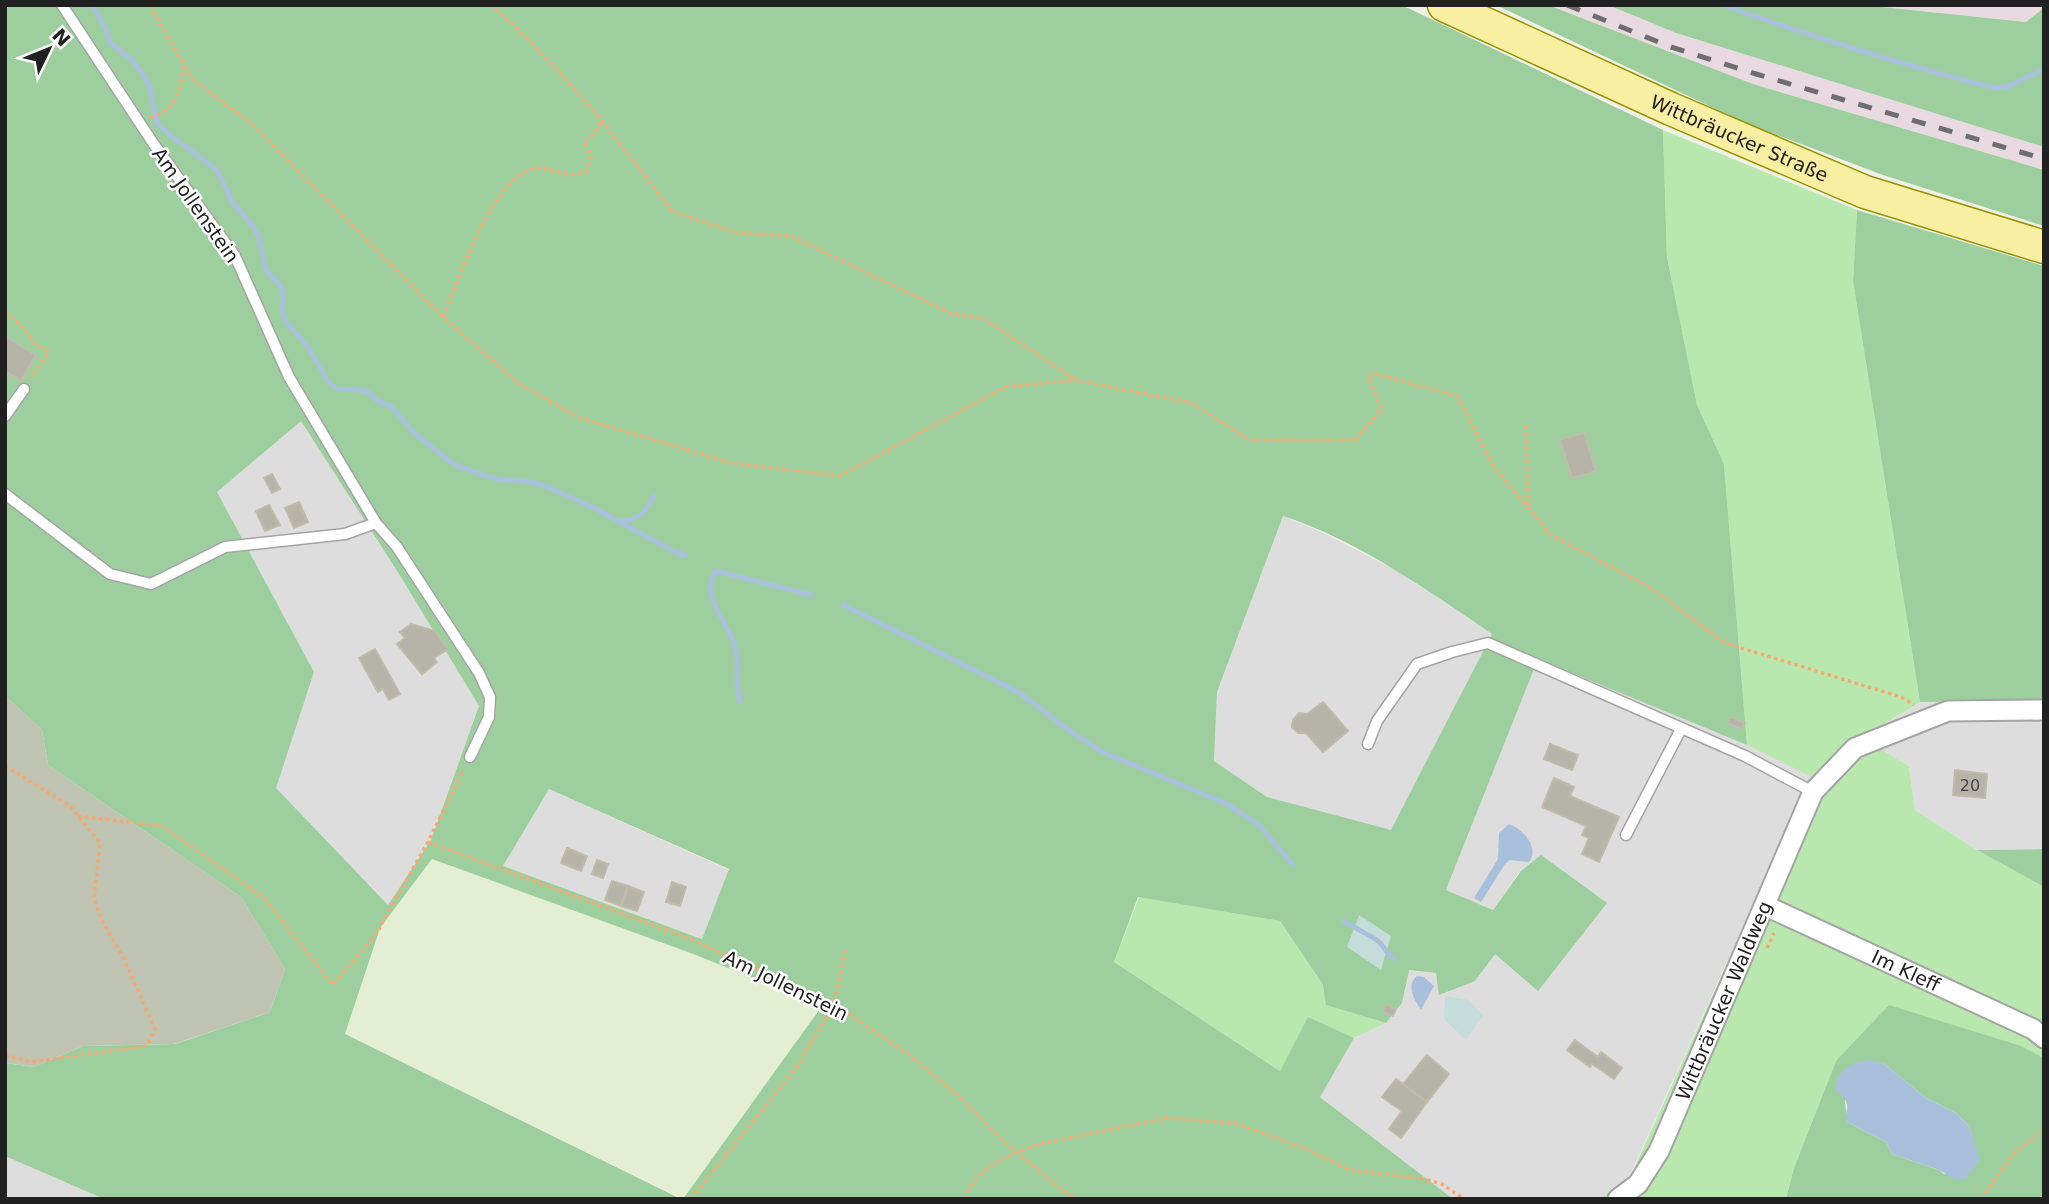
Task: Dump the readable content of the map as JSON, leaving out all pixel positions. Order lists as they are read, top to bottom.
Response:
{
  "streets": {
    "main road": ["Wittbräucker Straße"],
    "street": ["Im Kleff", "Wittbräucker Waldweg"],
    "lane": ["Am Jollenstein"]
  },
  "crossings": [
    ["Im Kleff", "Wittbräucker Waldweg"]
  ],
  "house_numbers": ["20"],
  "north": "top right"
}
